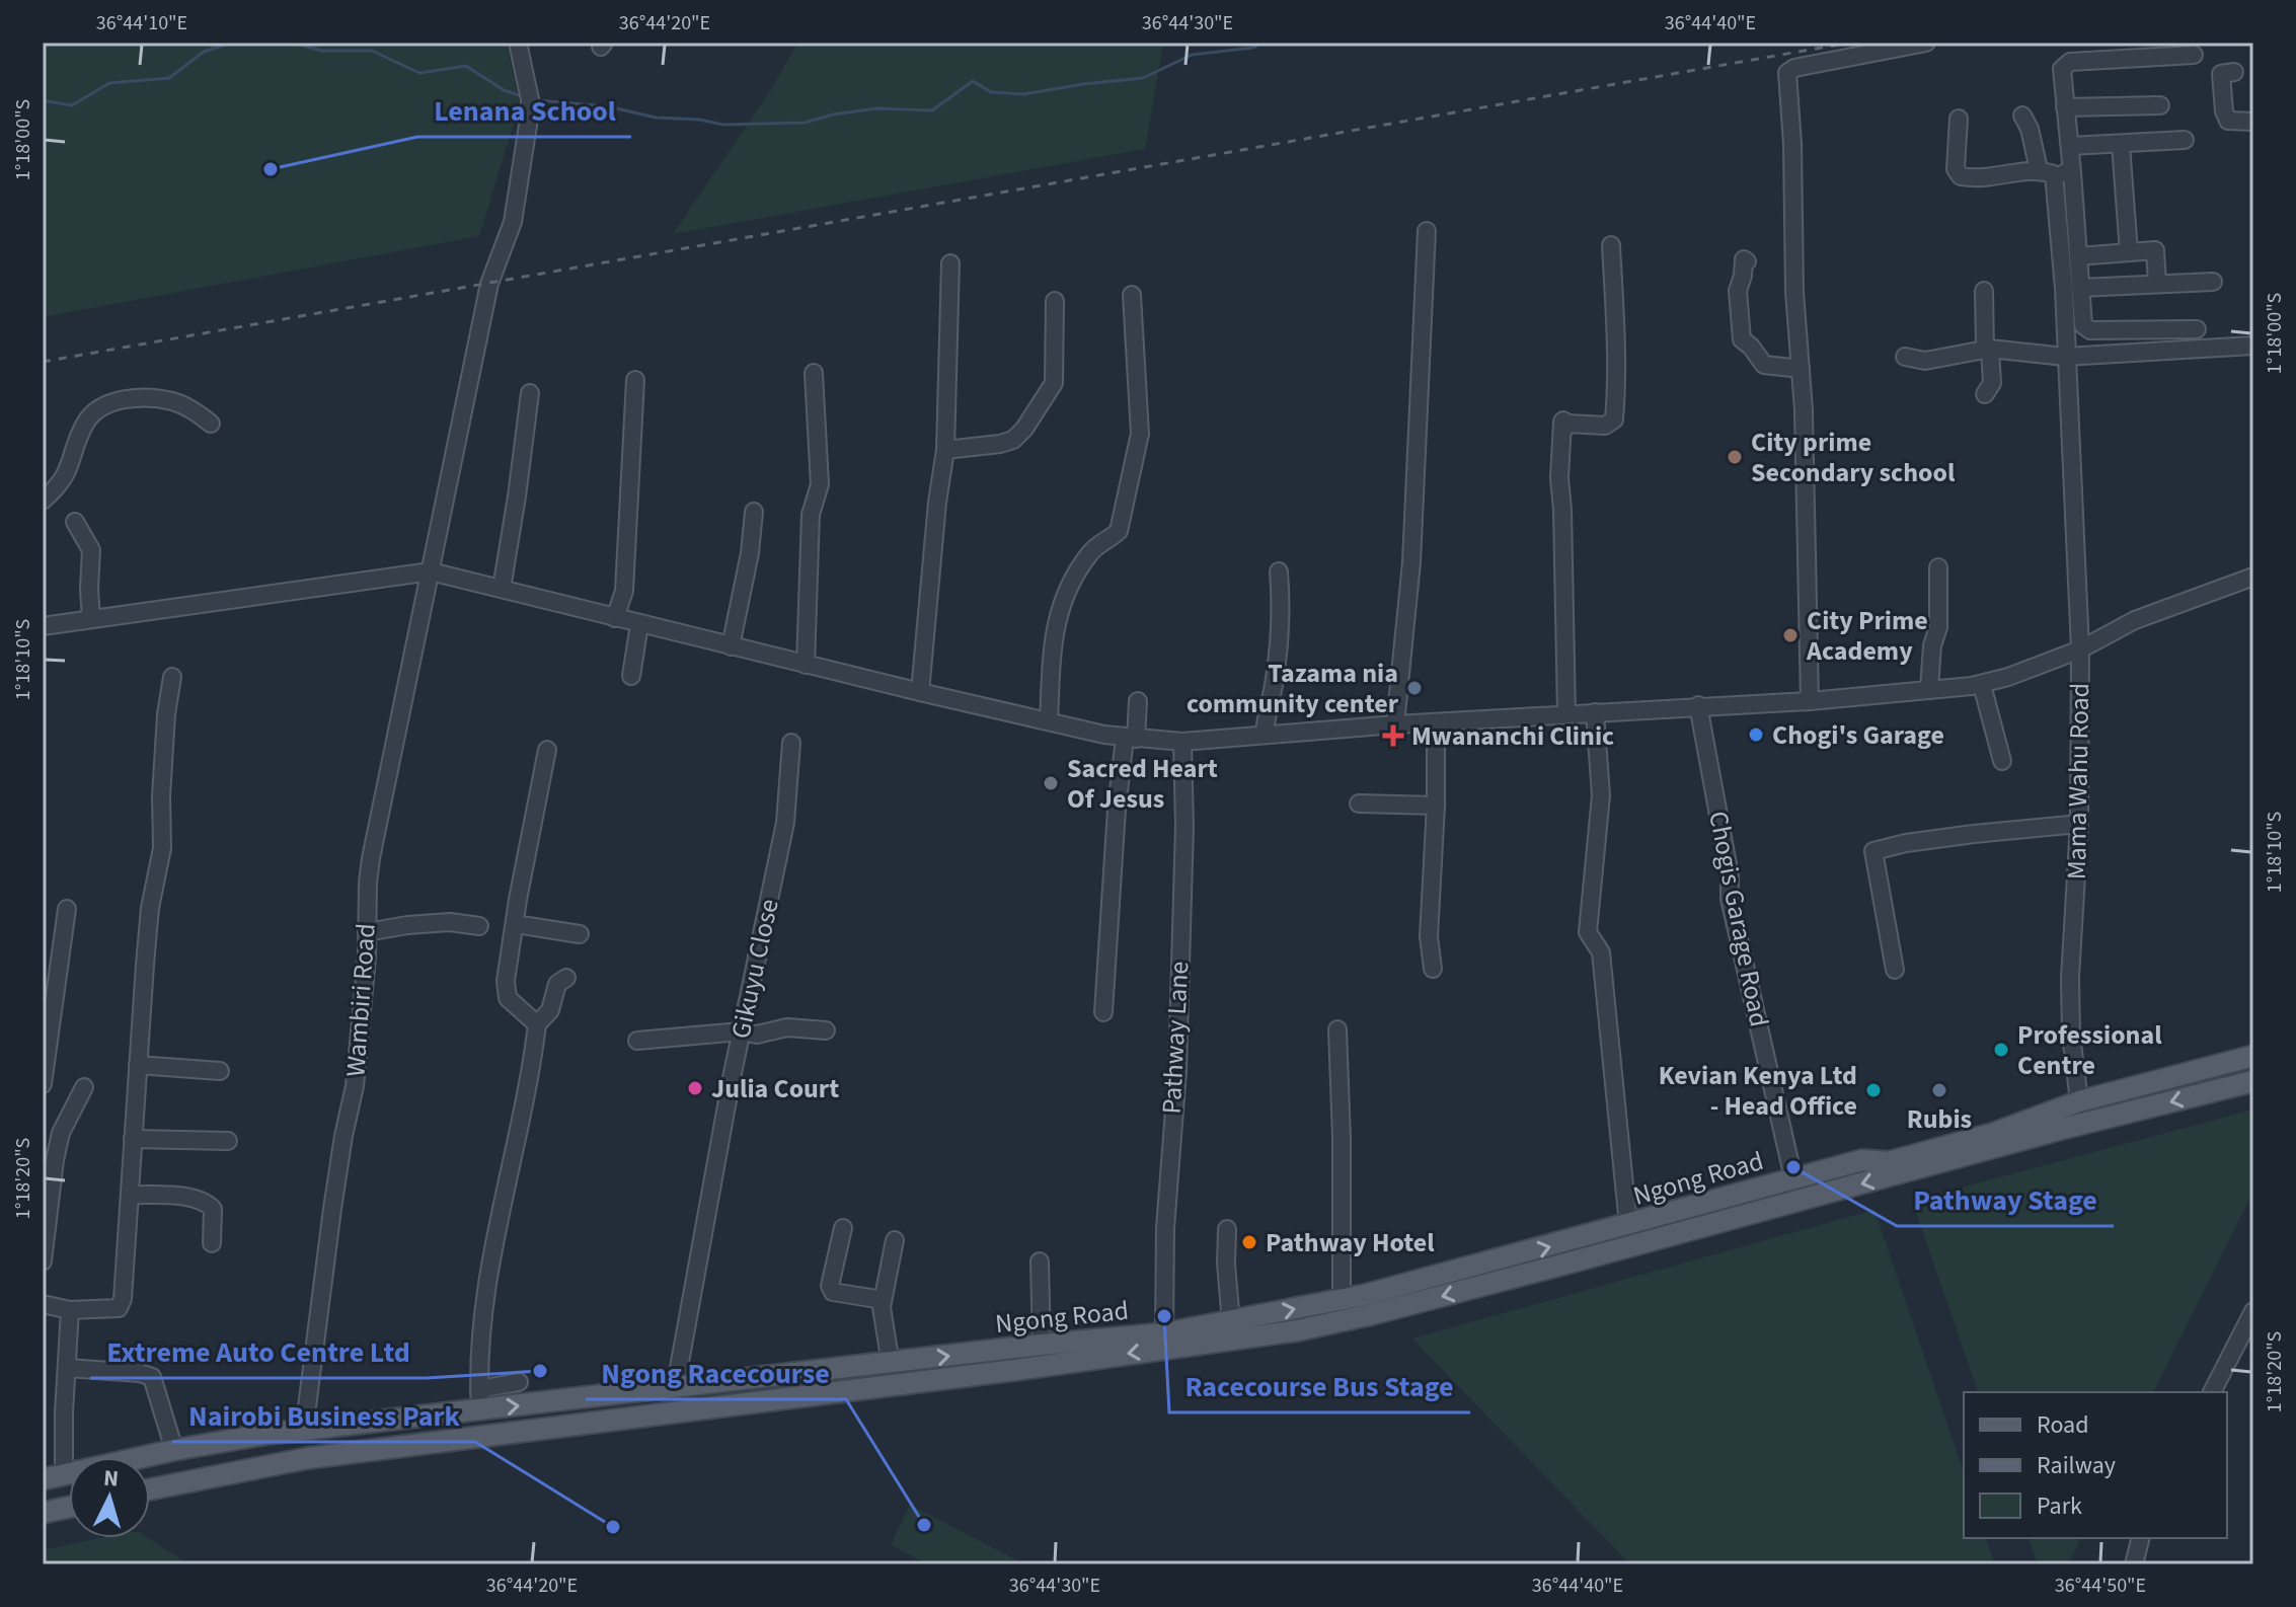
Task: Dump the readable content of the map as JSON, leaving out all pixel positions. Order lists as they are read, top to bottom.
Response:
{
  "streets": {
    "main road": ["Ngong Road"],
    "street": [
      "Mama Wahu Road",
      "Chogis Garage Road",
      "Gikuyu Close",
      "Wambiri Road",
      "Pathway Lane"
    ]
  },
  "crossings": [
    ["Mama Wahu Road", "Ngong Road"],
    ["Chogis Garage Road", "Ngong Road"],
    ["Gikuyu Close", "Ngong Road"],
    ["Wambiri Road", "Ngong Road"],
    ["Pathway Lane", "Ngong Road"]
  ],
  "places": {
    "other": [
      "Lenana School",
      "City prime Secondary school",
      "City Prime Academy",
      "Tazama nia community center",
      "Chogi's Garage",
      "Sacred Heart Of Jesus",
      "Professional Centre",
      "Julia Court",
      "Kevian Kenya Ltd - Head Office",
      "Rubis",
      "Pathway Stage",
      "Pathway Hotel",
      "Racecourse Bus Stage",
      "Extreme Auto Centre Ltd",
      "Ngong Racecourse",
      "Nairobi Business Park"
    ],
    "health": ["Mwananchi Clinic"]
  },
  "legend": ["Road", "Railway", "Park"],
  "north": "top",
  "coordinates": [
    "36°44'10\"E",
    "36°44'20\"E",
    "36°44'30\"E",
    "36°44'40\"E",
    "1°18'00\"S",
    "1°18'10\"S",
    "1°18'20\"S",
    "36°44'50\"E"
  ]
}
